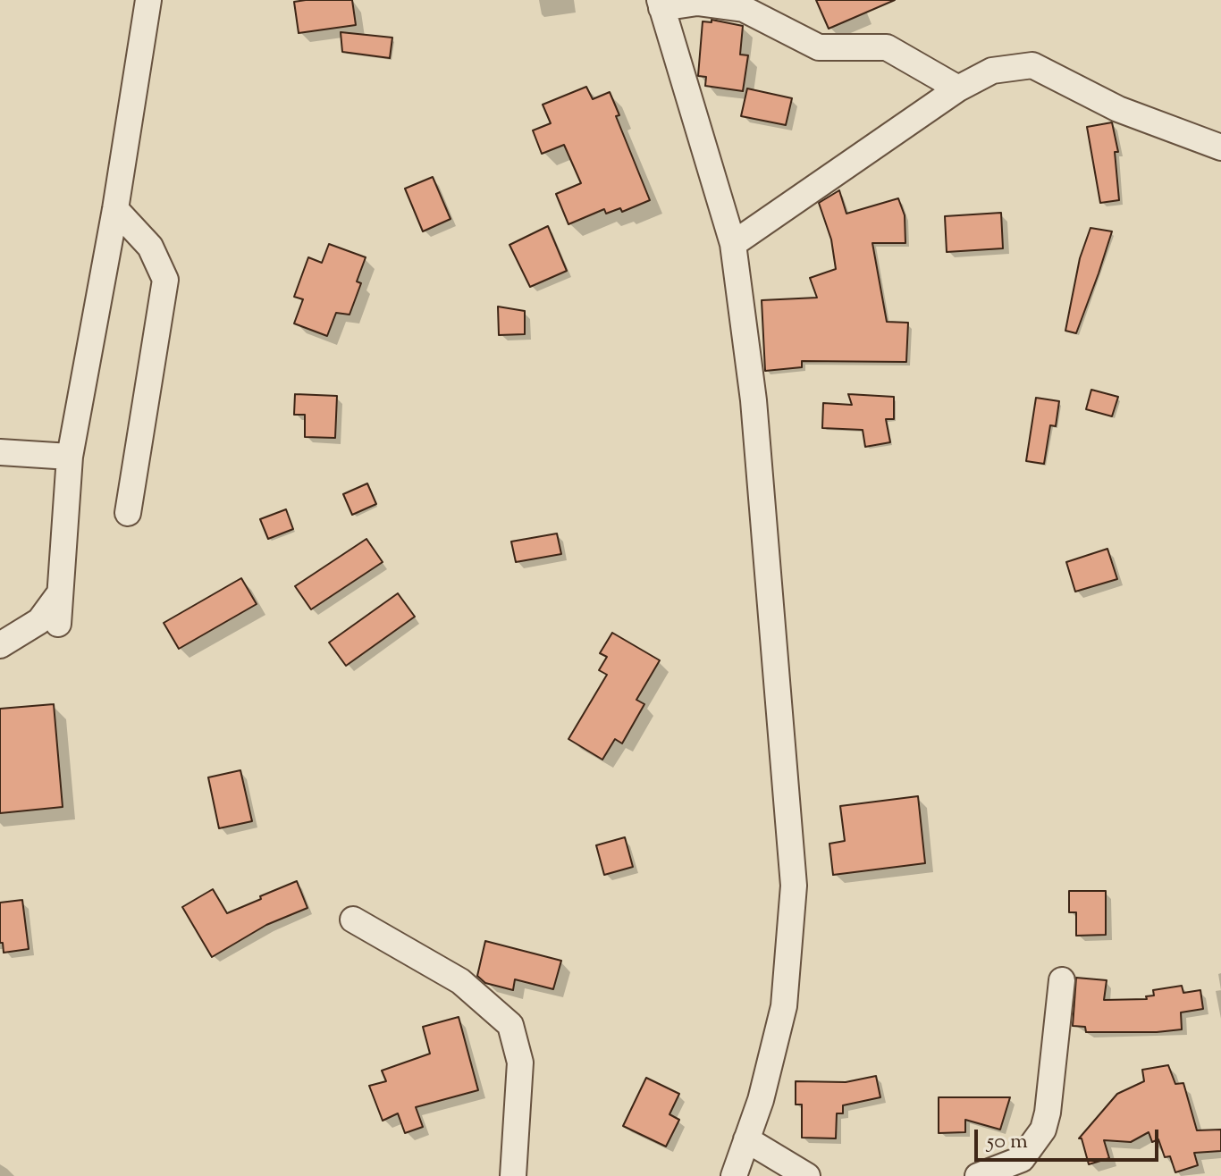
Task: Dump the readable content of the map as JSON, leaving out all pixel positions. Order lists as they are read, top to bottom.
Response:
{
  "scale_bar": "50 m"
}
